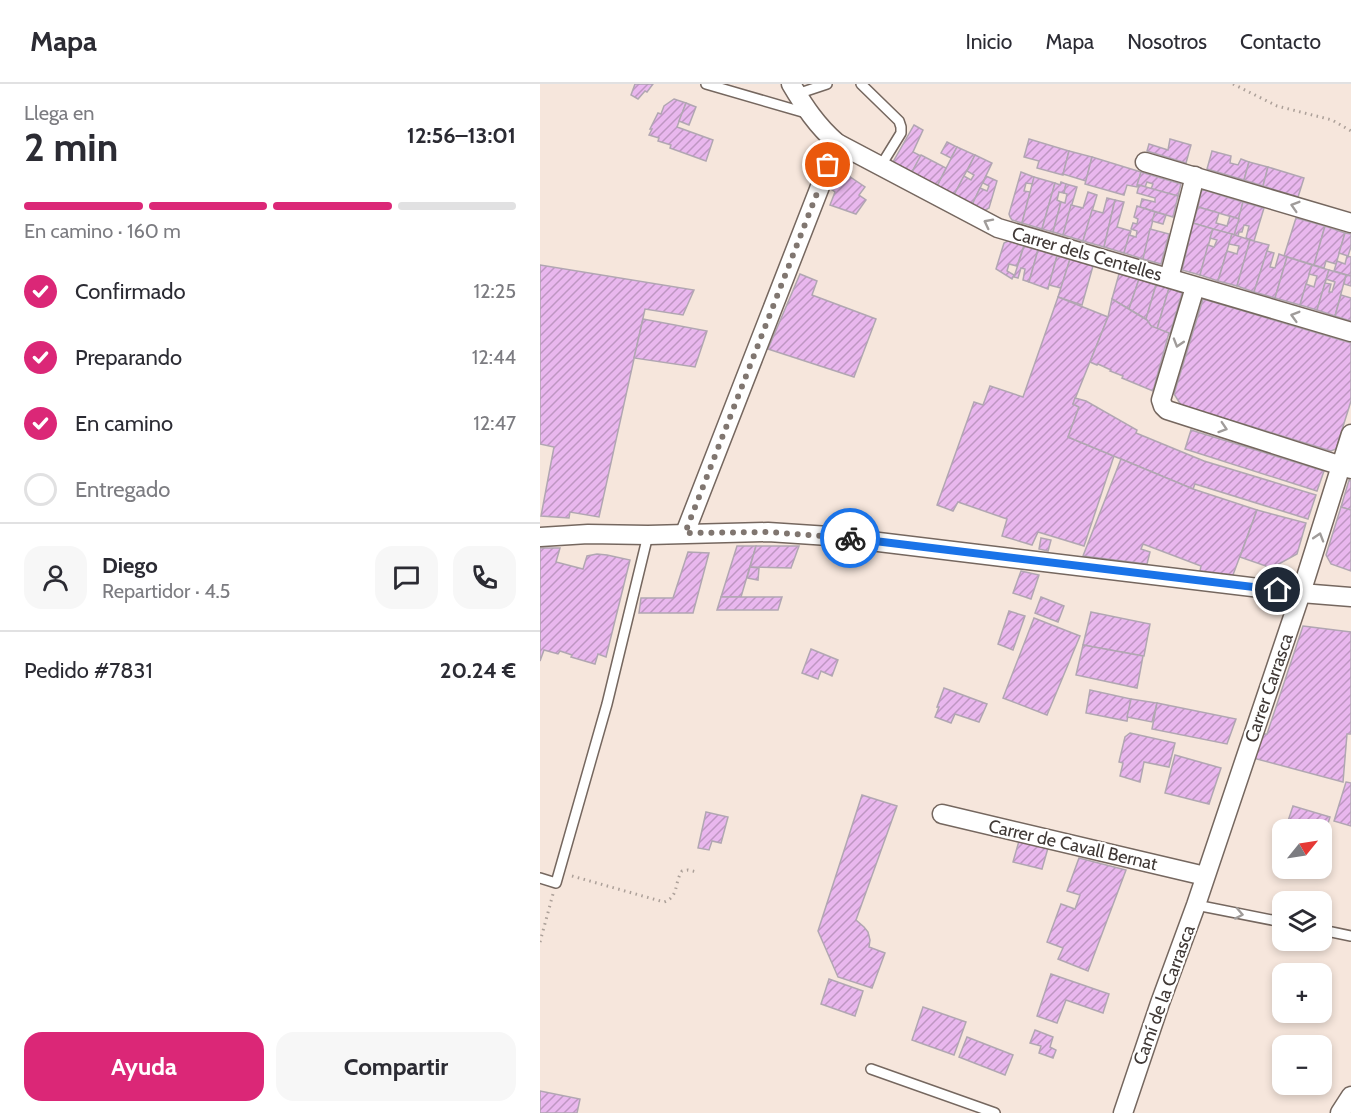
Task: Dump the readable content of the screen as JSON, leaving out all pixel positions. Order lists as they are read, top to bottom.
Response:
{
  "streets": {
    "street": [
      "Carrer dels Centelles",
      "Carrer Carrasca",
      "Carrer de Cavall Bernat",
      "Camí de la Carrasca"
    ]
  },
  "crossings": [
    ["Carrer Carrasca", "Carrer de Cavall Bernat"],
    ["Carrer Carrasca", "Camí de la Carrasca"],
    ["Carrer de Cavall Bernat", "Camí de la Carrasca"]
  ],
  "north": "top right",
  "page": {
    "header": "Mapa",
    "nav": [
      "Inicio",
      "Mapa",
      "Nosotros",
      "Contacto"
    ],
    "heading": ["2 min", "Llega en", "12:56–13:01"],
    "panel": [
      "Diego",
      "Repartidor · 4.5",
      "Pedido #7831",
      "20.24 €"
    ],
    "bar": "En camino · 160 m",
    "list": [
      ["Confirmado", "12:25"],
      ["Preparando", "12:44"],
      ["En camino", "12:47"],
      "Entregado"
    ],
    "map_buttons": ["+", "−"],
    "buttons": ["Ayuda", "Compartir"]
  }
}
